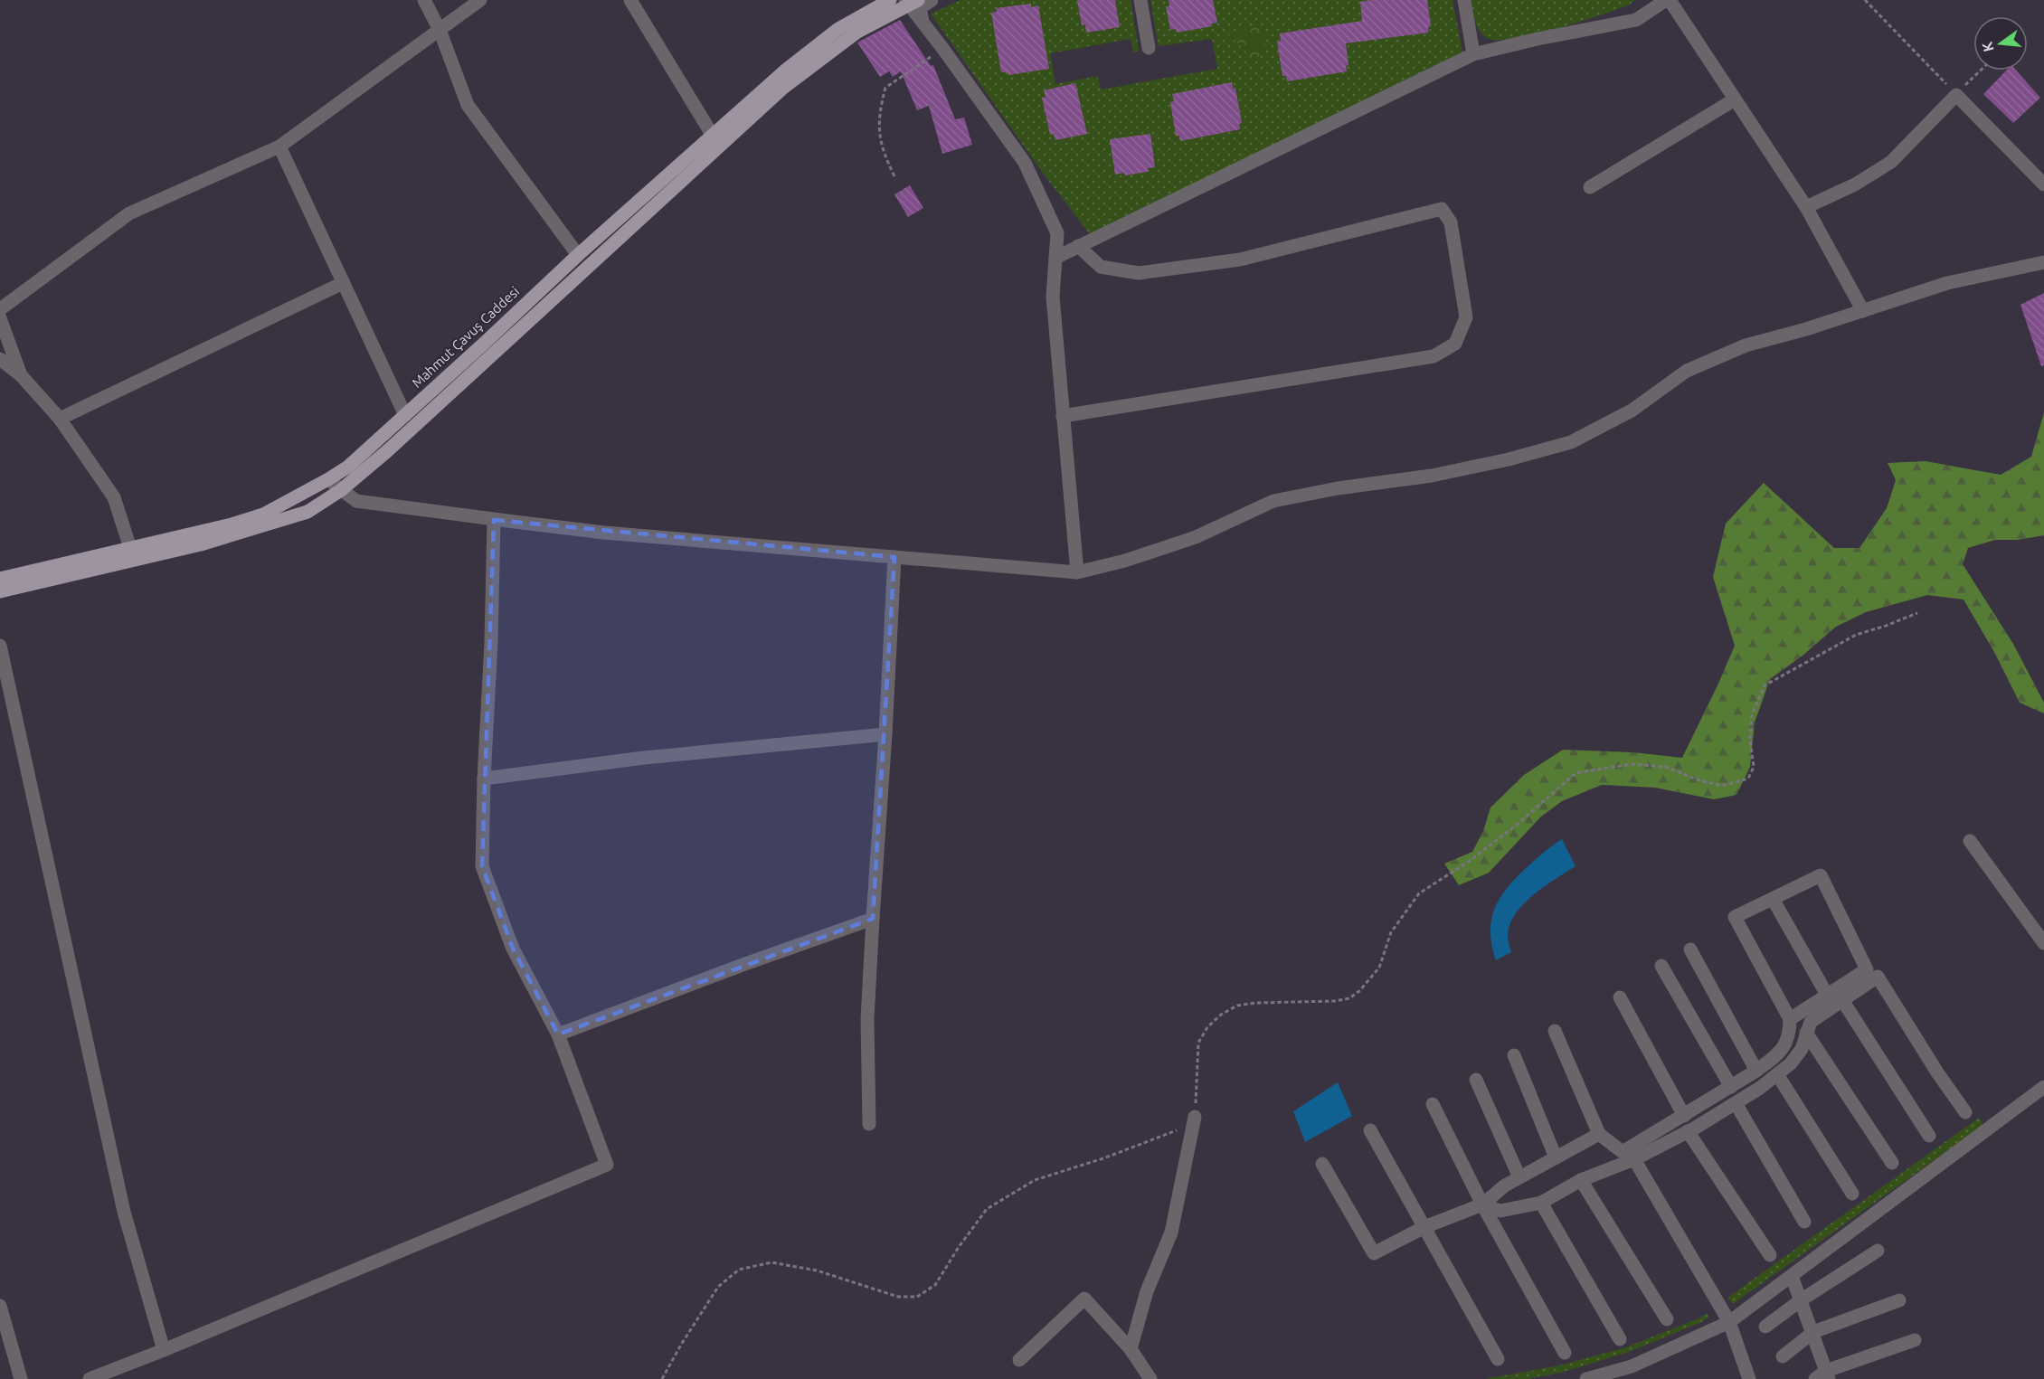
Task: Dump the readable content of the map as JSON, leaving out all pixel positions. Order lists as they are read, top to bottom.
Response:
{
  "streets": {
    "main road": ["Mahmut Çavuş Caddesi"]
  },
  "north": "left"
}
